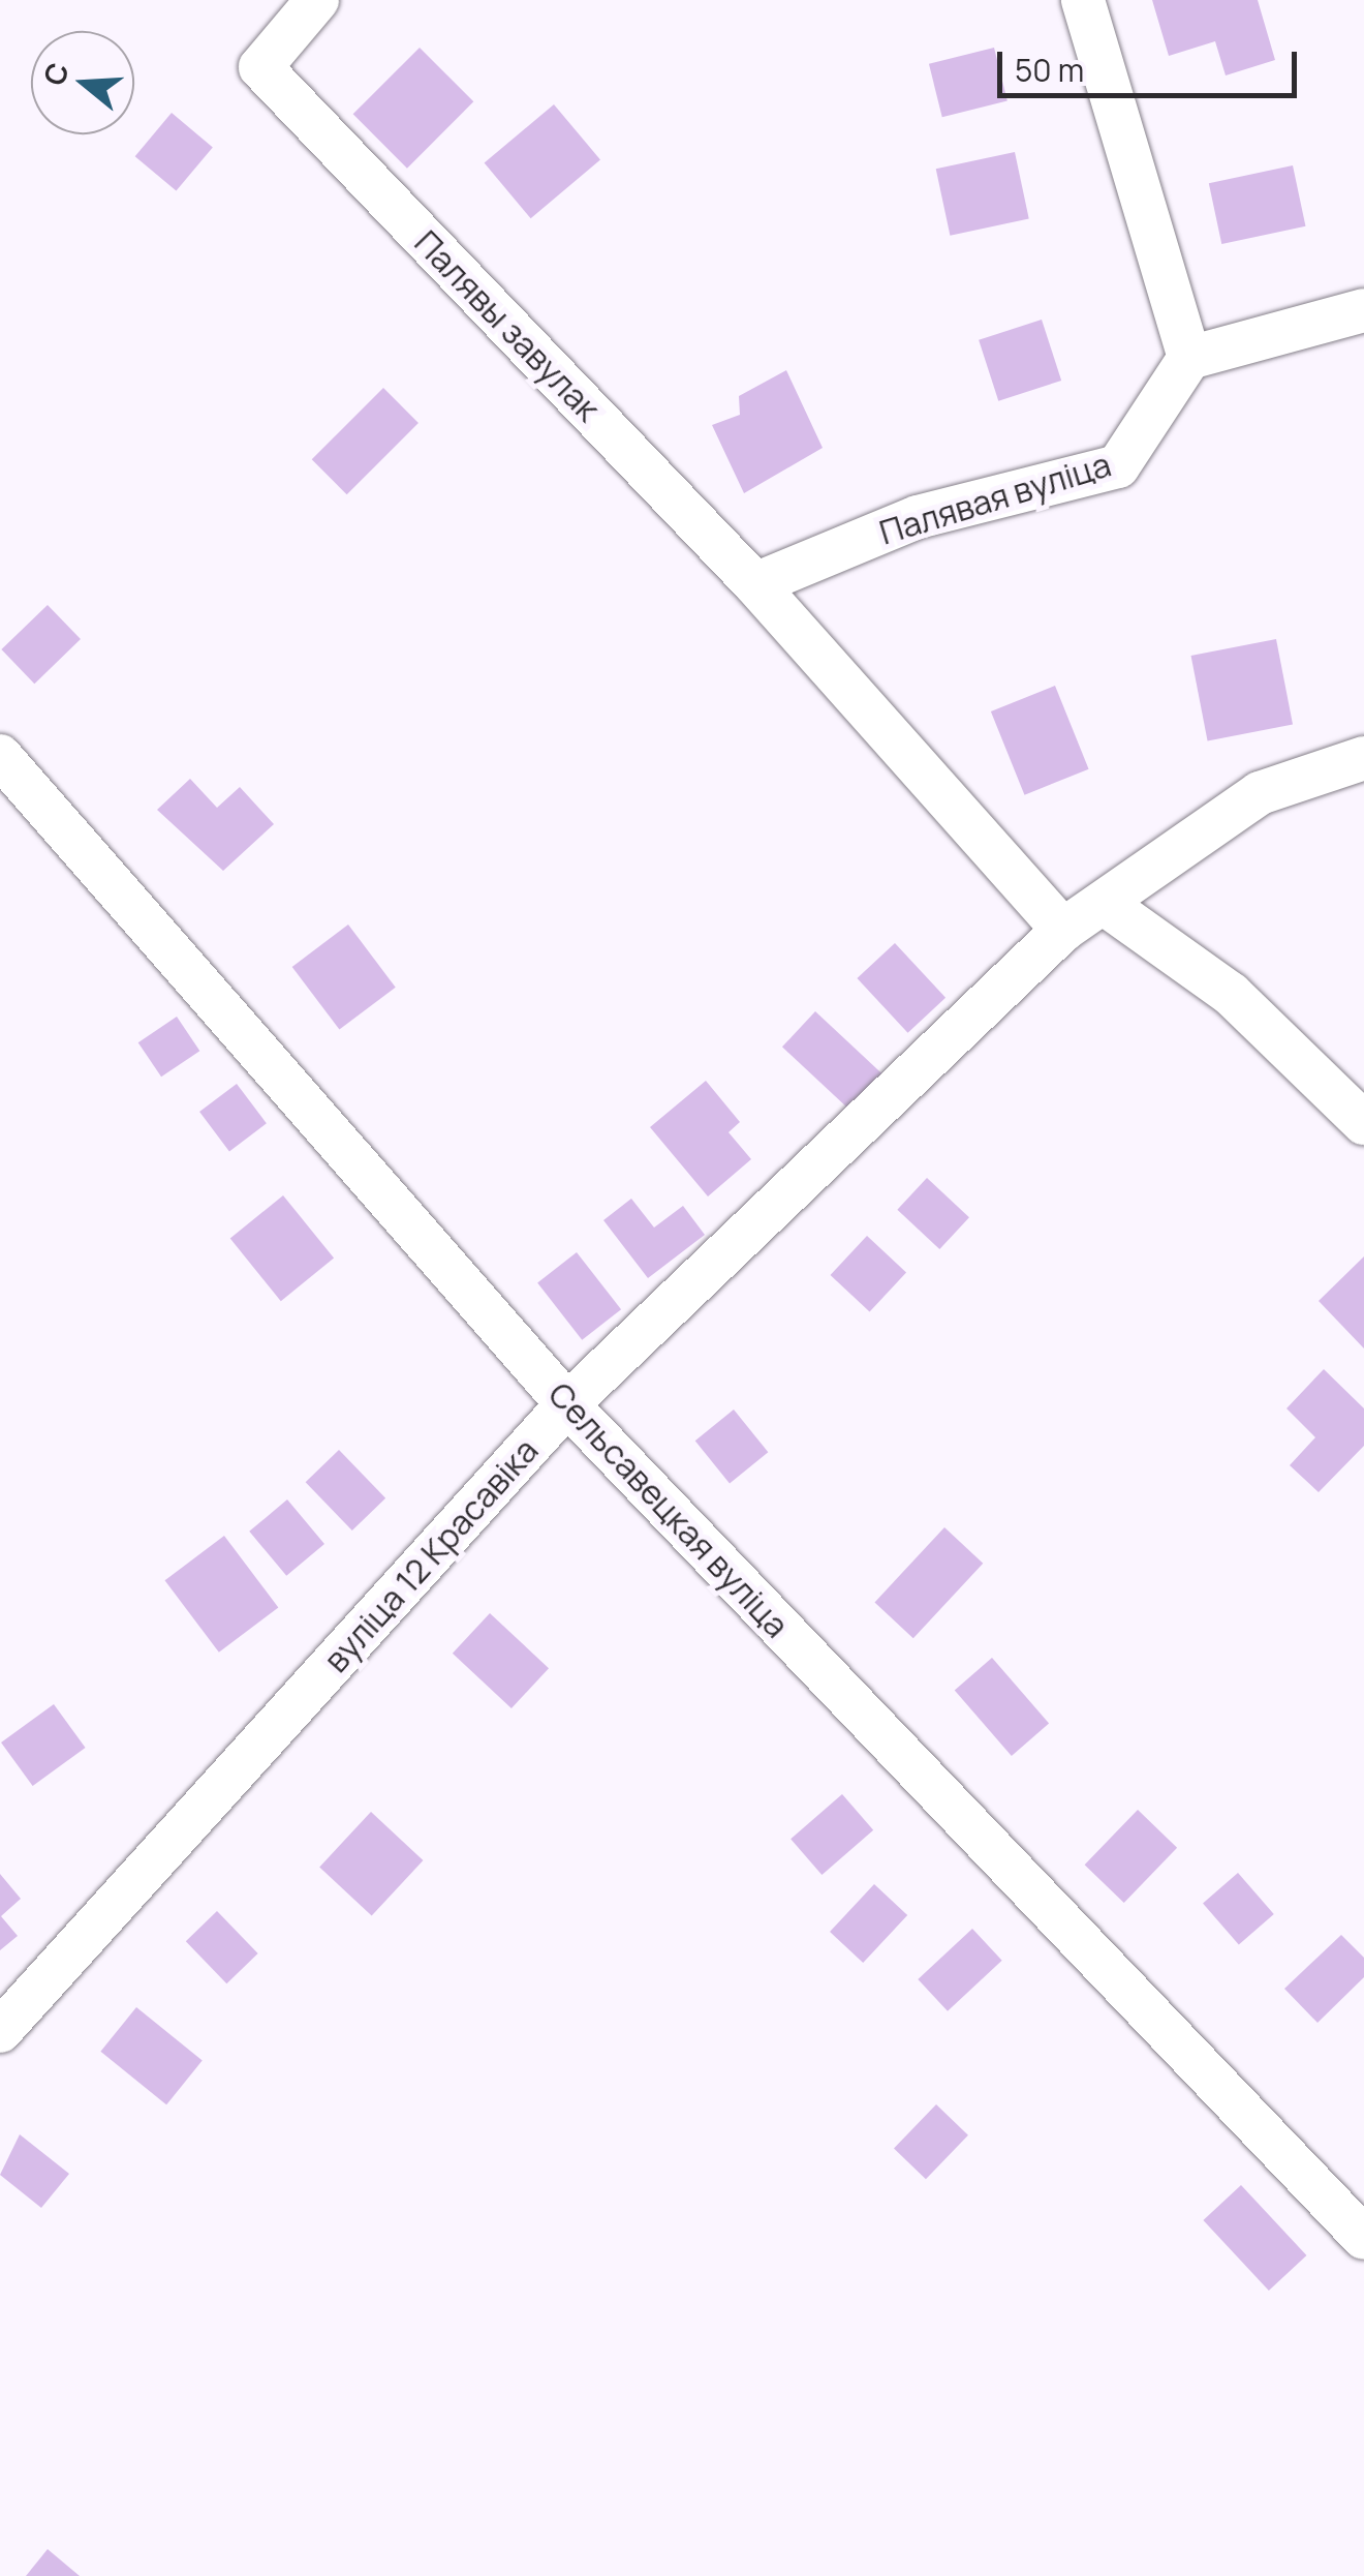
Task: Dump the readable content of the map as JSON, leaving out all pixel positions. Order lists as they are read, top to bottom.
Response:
{
  "streets": {
    "street": [
      "Палявы завулак",
      "Палявая вуліца",
      "Сельсавецкая вуліца",
      "вуліца 12 Красавіка"
    ]
  },
  "crossings": [
    ["Палявы завулак", "Палявая вуліца"],
    ["Палявы завулак", "вуліца 12 Красавіка"],
    ["Сельсавецкая вуліца", "вуліца 12 Красавіка"]
  ],
  "scale_bar": "50 m",
  "north": "left"
}
